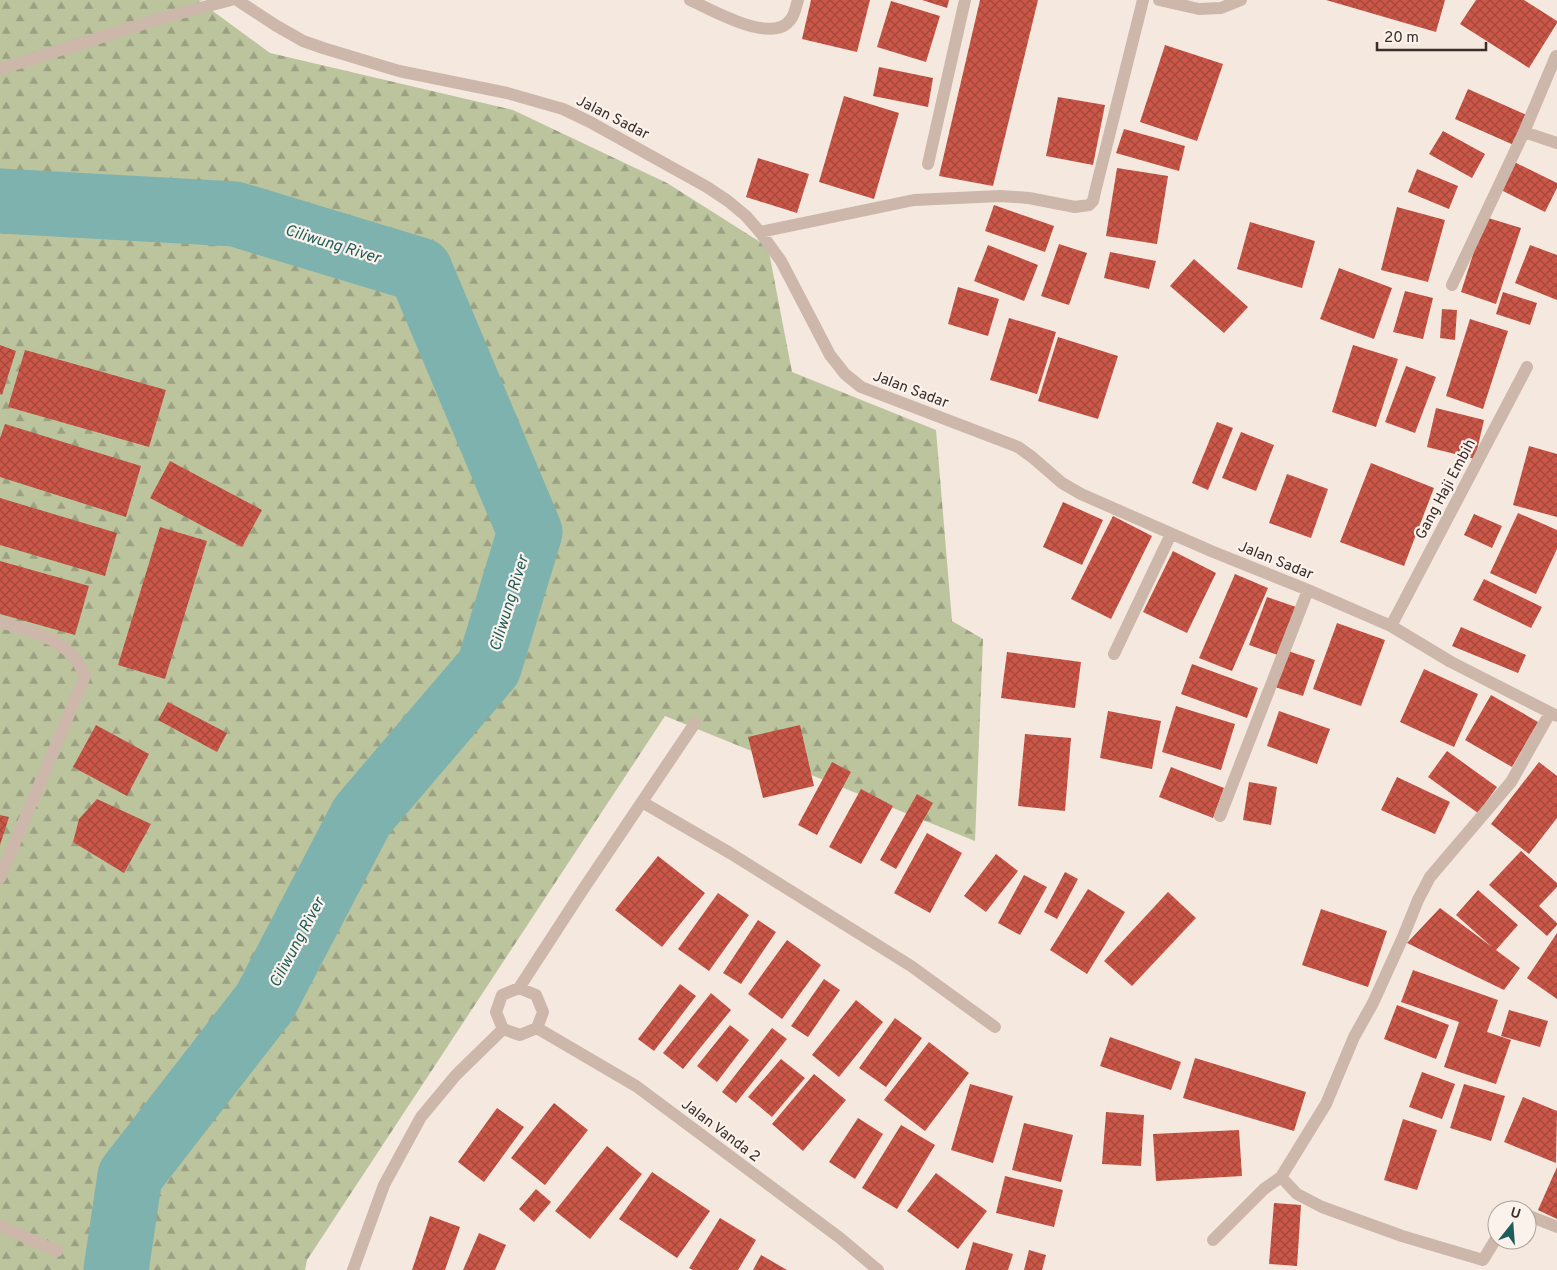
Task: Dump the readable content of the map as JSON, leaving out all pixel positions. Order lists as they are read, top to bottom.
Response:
{
  "streets": {
    "street": ["Jalan Sadar", "Gang Haji Embih", "Jalan Vanda 2"]
  },
  "crossings": [
    ["Jalan Sadar", "Gang Haji Embih"]
  ],
  "water": ["Ciliwung River"],
  "scale_bar": "20 m",
  "north": "top"
}
